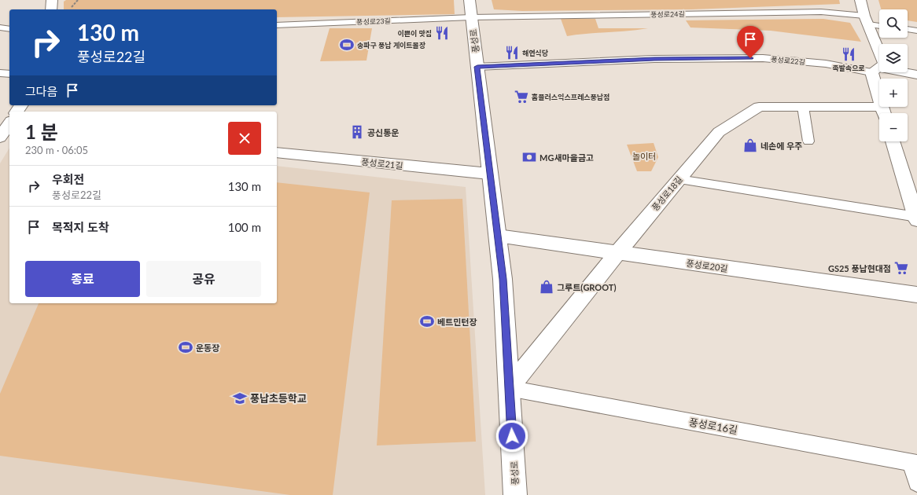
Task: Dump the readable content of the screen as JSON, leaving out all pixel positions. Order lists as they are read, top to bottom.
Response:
{
  "streets": {
    "street": [
      "풍성로",
      "풍성로22길",
      "풍성로21길",
      "풍성로18길",
      "풍성로20길"
    ],
    "lane": ["풍성로24길", "풍성로23길", "풍성로16길"]
  },
  "crossings": [
    ["풍성로24길", "풍성로23길"],
    ["풍성로24길", "풍성로"],
    ["풍성로23길", "풍성로"],
    ["풍성로", "풍성로22길"],
    ["풍성로", "풍성로21길"],
    ["풍성로", "풍성로18길"],
    ["풍성로", "풍성로20길"],
    ["풍성로", "풍성로16길"],
    ["풍성로18길", "풍성로20길"],
    ["풍성로18길", "풍성로16길"]
  ],
  "parks": ["놀이터"],
  "places": {
    "restaurant": ["이쁜이 맛집", "해연식당", "족발속으로"],
    "sports": ["송파구 풍납 게이트볼장", "베트민턴장", "운동장"],
    "supermarket": ["홈플러스익스프레스풍납점", "GS25 풍납현대점"],
    "building": ["공신통운"],
    "shop": ["네손에 우주", "그루트(GROOT)"],
    "bank": ["MG새마을금고"],
    "school or university": ["풍납초등학교"]
  },
  "page": {
    "map_buttons": ["+", "−"],
    "turn": ["130 m", "풍성로22길"],
    "then": "그다음",
    "heading": ["1 분", "230 m · 06:05"],
    "list": [
      {
        "name": "우회전",
        "note": "풍성로22길",
        "value": "130 m"
      },
      {
        "name": "목적지 도착",
        "value": "100 m"
      }
    ],
    "buttons": ["종료", "공유"]
  }
}
